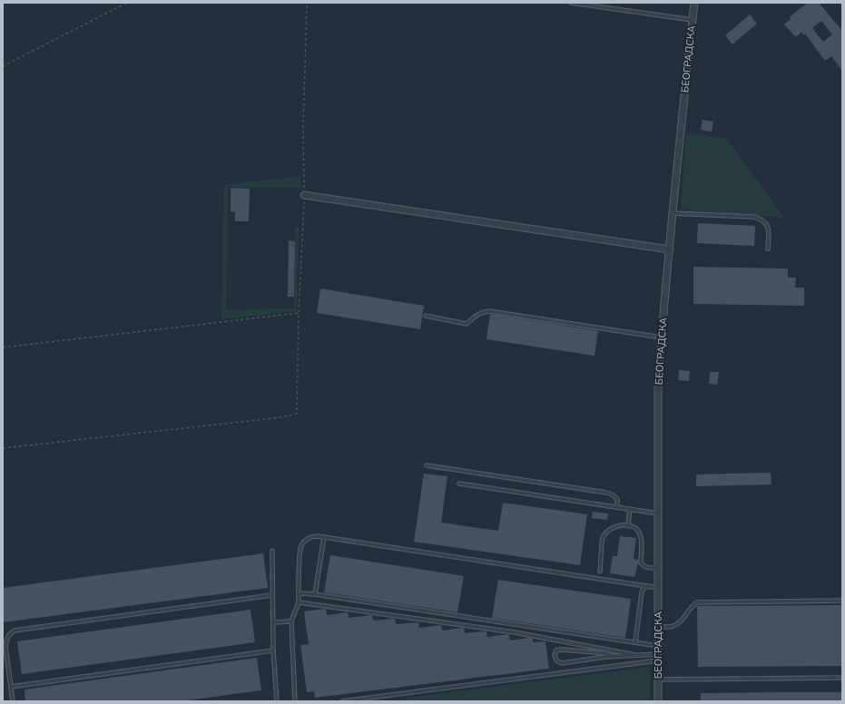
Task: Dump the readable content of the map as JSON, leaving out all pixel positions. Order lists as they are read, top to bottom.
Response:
{
  "streets": {
    "street": ["БЕОГРАДСКА"]
  }
}
